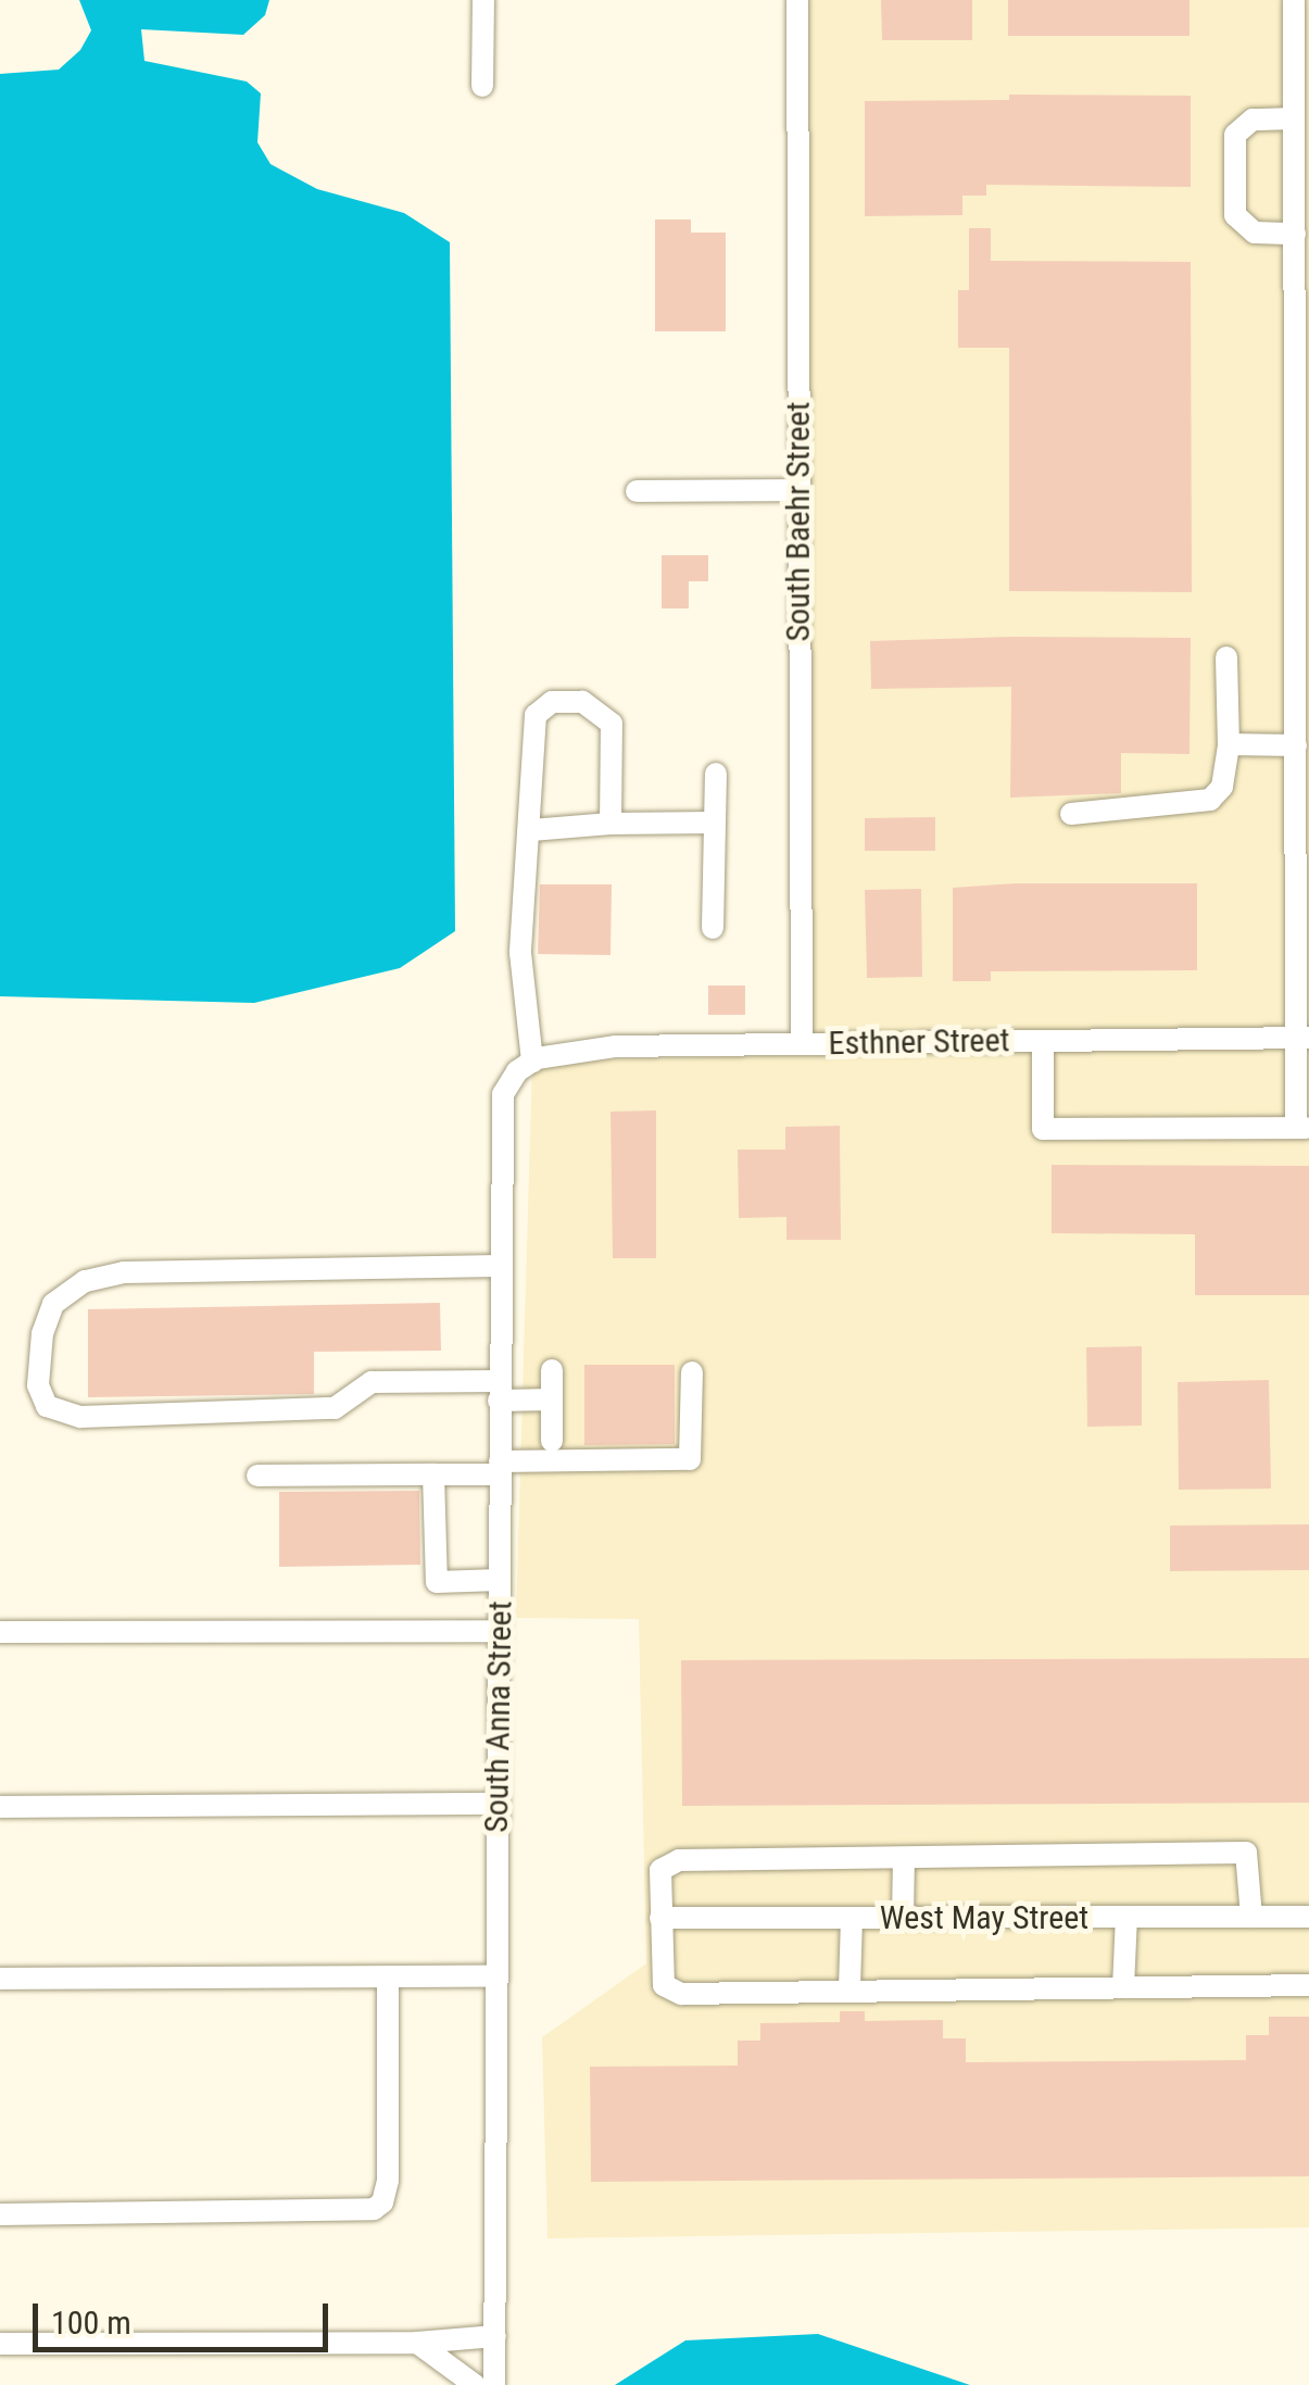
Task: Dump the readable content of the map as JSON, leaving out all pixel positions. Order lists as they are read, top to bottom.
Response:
{
  "streets": {
    "street": [
      "South Baehr Street",
      "Esthner Street",
      "South Anna Street",
      "West May Street"
    ]
  },
  "crossings": [
    ["South Baehr Street", "Esthner Street"],
    ["Esthner Street", "South Anna Street"]
  ],
  "scale_bar": "100 m"
}
